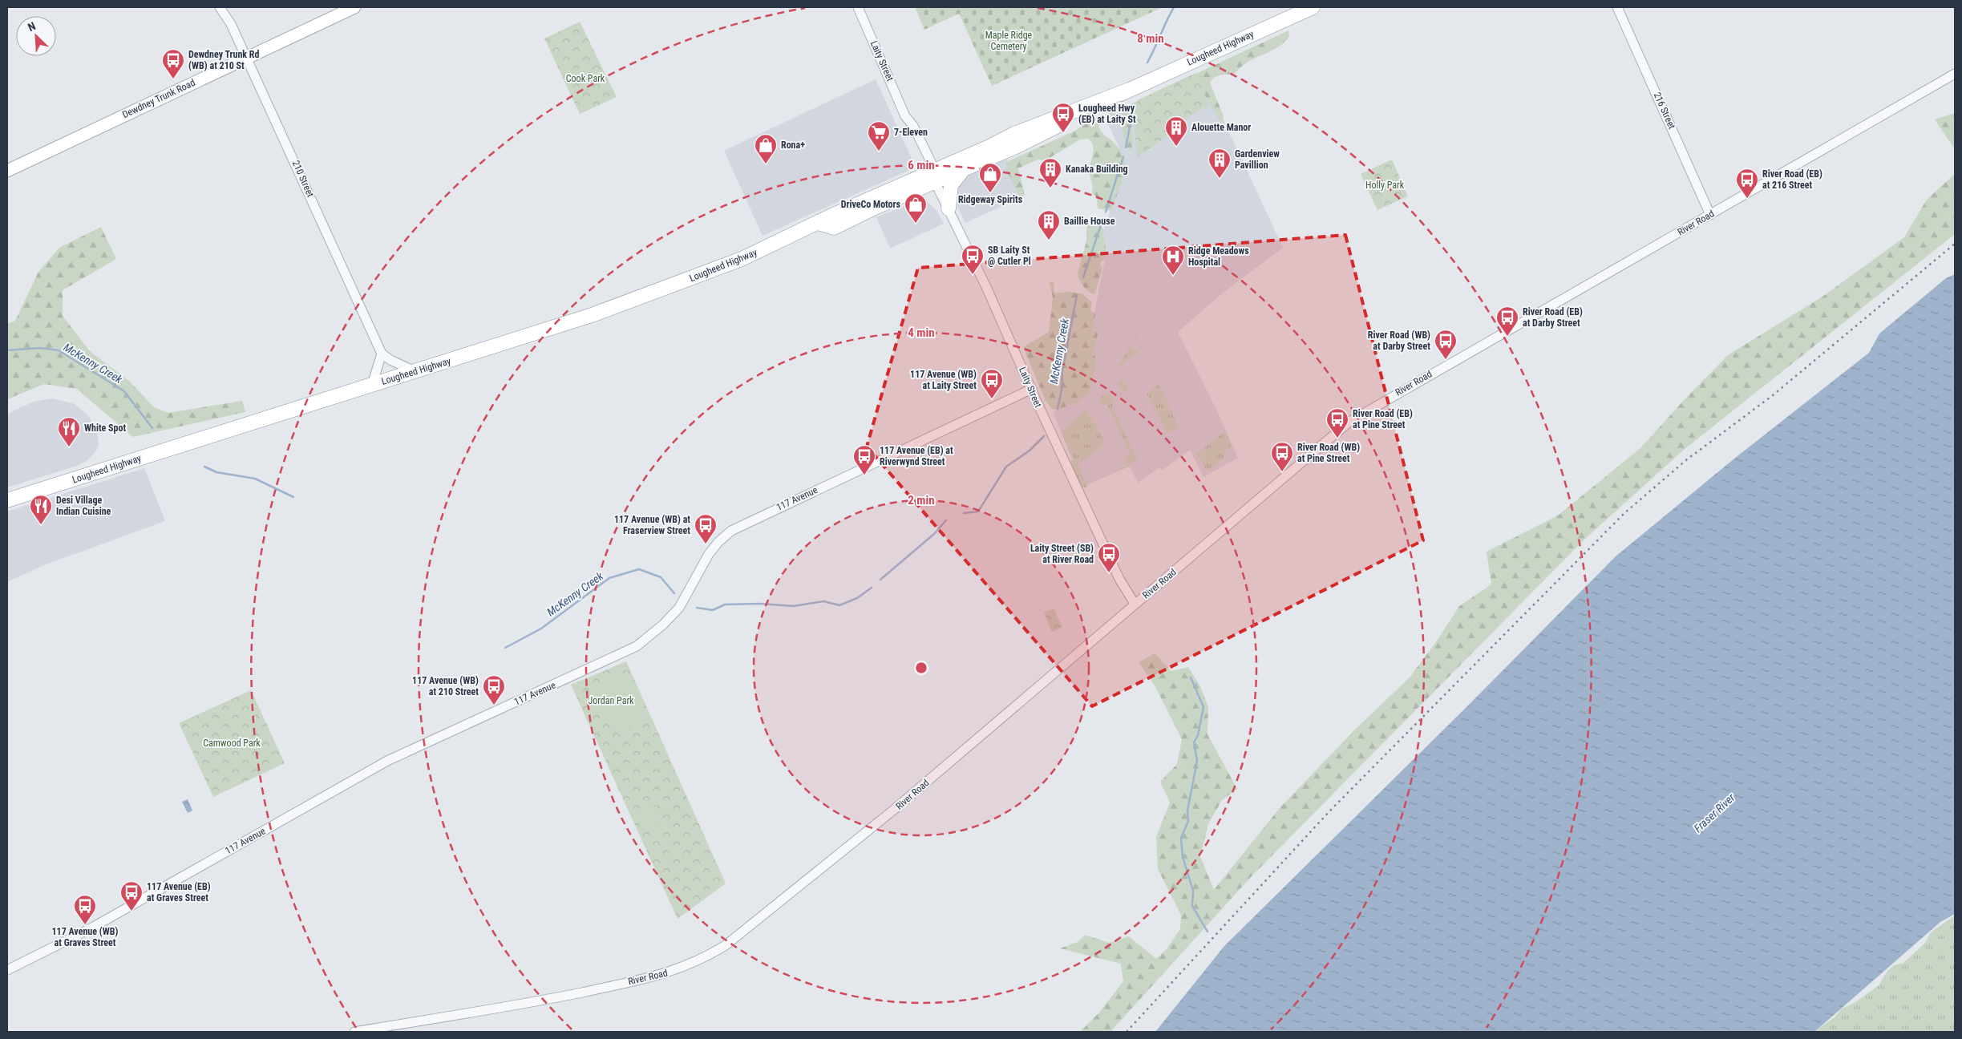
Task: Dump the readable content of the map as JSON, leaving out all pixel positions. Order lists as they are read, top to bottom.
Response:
{
  "streets": {
    "highway": ["Lougheed Highway"],
    "main road": ["Dewdney Trunk Road"],
    "street": [
      "Laity Street",
      "216 Street",
      "210 Street",
      "River Road",
      "117 Avenue"
    ]
  },
  "crossings": [
    ["Lougheed Highway", "Laity Street"],
    ["Laity Street", "River Road"],
    ["Laity Street", "117 Avenue"],
    ["Dewdney Trunk Road", "210 Street"],
    ["216 Street", "River Road"]
  ],
  "water": ["McKenny Creek", "Fraser River"],
  "parks": [
    "Maple Ridge Cemetery",
    "Cook Park",
    "Holly Park",
    "Jordan Park",
    "Camwood Park"
  ],
  "places": {
    "bus stop": [
      "Dewdney Trunk Rd (WB) at 210 St",
      "Lougheed Hwy (EB) at Laity St",
      "River Road (EB) at 216 Street",
      "SB Laity St @ Cutler Pl",
      "River Road (EB) at Darby Street",
      "River Road (WB) at Darby Street",
      "117 Avenue (WB) at Laity Street",
      "River Road (EB) at Pine Street",
      "River Road (WB) at Pine Street",
      "117 Avenue (EB) at Riverwynd Street",
      "117 Avenue (WB) at Fraserview Street",
      "Laity Street (SB) at River Road",
      "117 Avenue (WB) at 210 Street",
      "117 Avenue (EB) at Graves Street",
      "117 Avenue (WB) at Graves Street"
    ],
    "building": [
      "Alouette Manor",
      "Gardenview Pavillion",
      "Kanaka Building",
      "Baillie House"
    ],
    "supermarket": ["7-Eleven"],
    "shop": ["Rona+", "Ridgeway Spirits", "DriveCo Motors"],
    "hospital": ["Ridge Meadows Hospital"],
    "restaurant": ["White Spot", "Desi Village Indian Cuisine"]
  },
  "north": "top left",
  "rings": [
    "8 min",
    "6 min",
    "4 min",
    "2 min"
  ]
}
